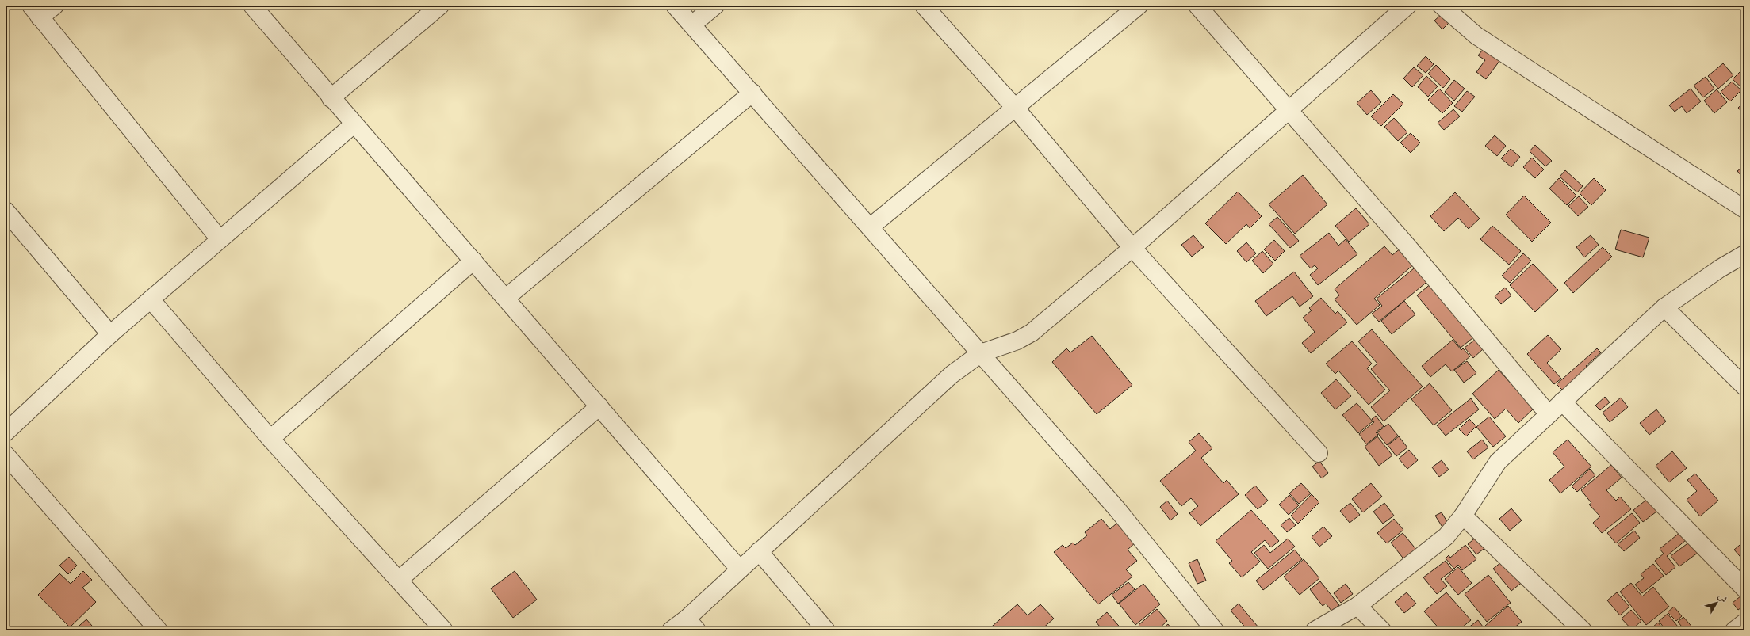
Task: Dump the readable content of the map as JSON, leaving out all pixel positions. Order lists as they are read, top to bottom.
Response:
{
  "north": "top right"
}
